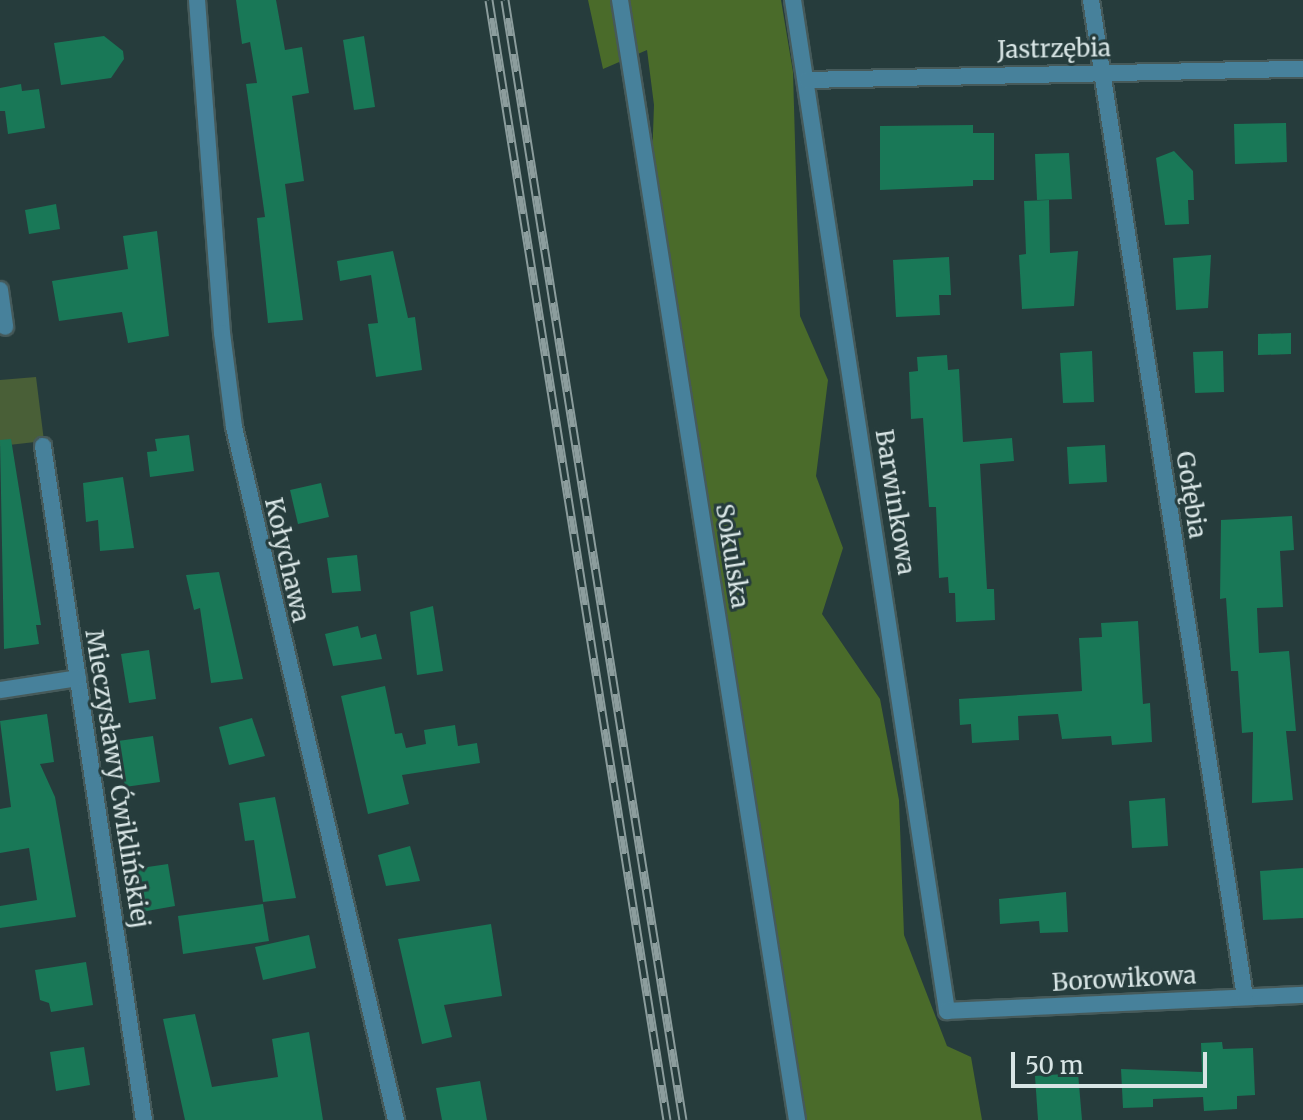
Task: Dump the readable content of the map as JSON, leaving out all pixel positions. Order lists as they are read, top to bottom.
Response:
{
  "streets": {
    "street": [
      "Jastrzębia",
      "Gołębia",
      "Barwinkowa",
      "Sokulska",
      "Kołychawa",
      "Mieczysławy Ćwiklińskiej",
      "Borowikowa"
    ]
  },
  "crossings": [
    ["Jastrzębia", "Gołębia"],
    ["Jastrzębia", "Barwinkowa"],
    ["Gołębia", "Borowikowa"],
    ["Barwinkowa", "Borowikowa"]
  ],
  "scale_bar": "50 m"
}
